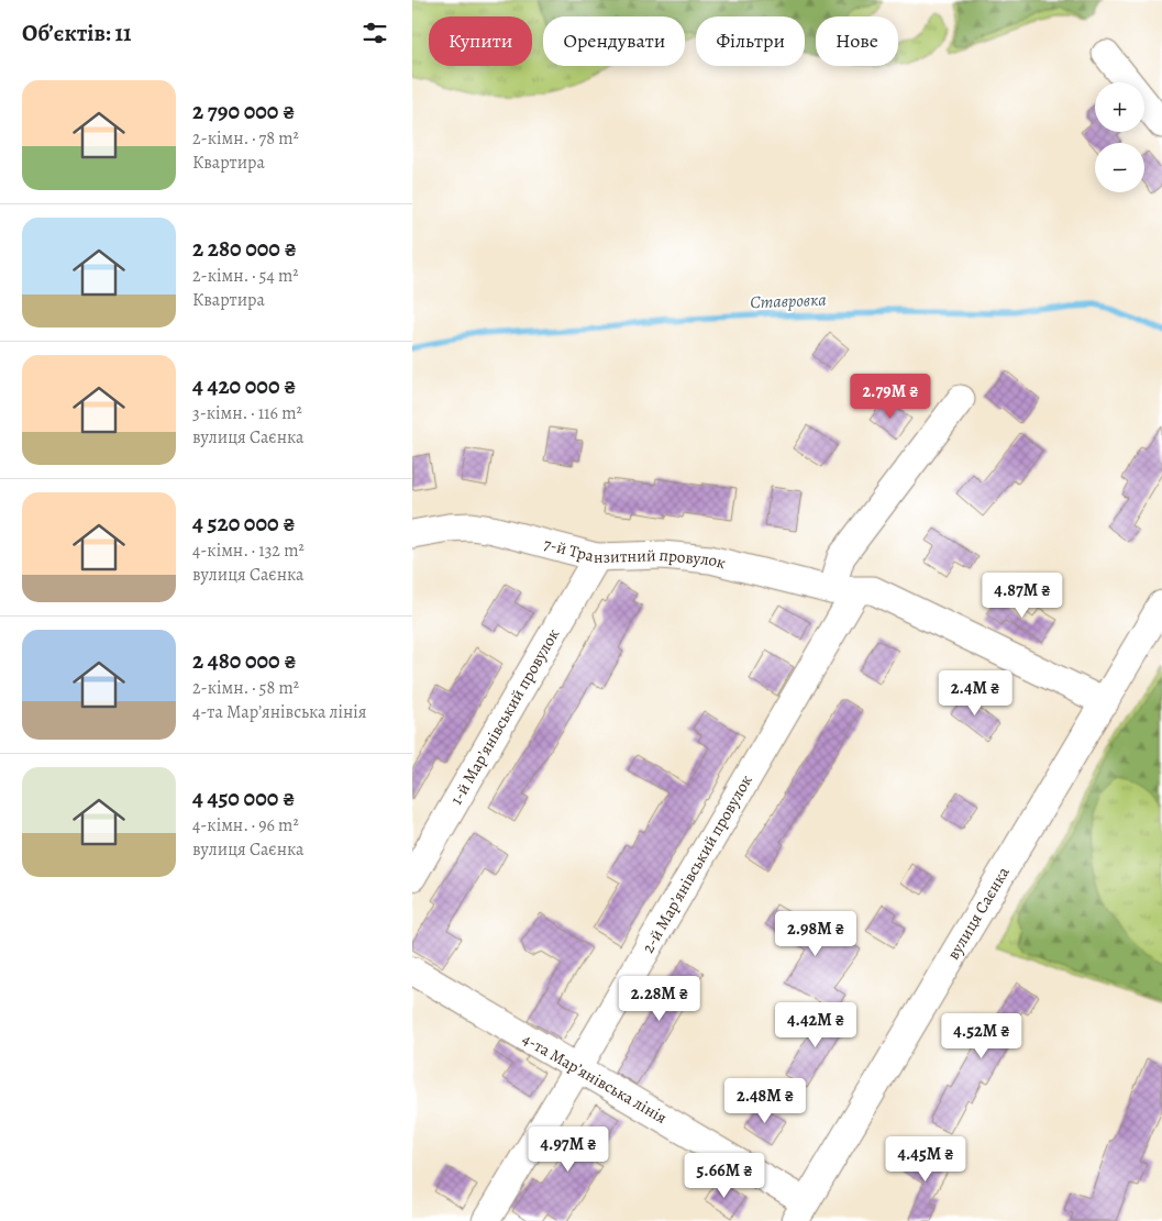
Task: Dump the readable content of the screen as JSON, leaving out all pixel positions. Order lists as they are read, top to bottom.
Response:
{
  "streets": {
    "street": [
      "7-й Транзитний провулок",
      "1-й Марʼянівський провулок",
      "2-й Марʼянівський провулок",
      "вулиця Саєнка",
      "4-та Марʼянівська лінія"
    ]
  },
  "crossings": [
    ["7-й Транзитний провулок", "1-й Марʼянівський провулок"],
    ["7-й Транзитний провулок", "2-й Марʼянівський провулок"],
    ["7-й Транзитний провулок", "вулиця Саєнка"],
    ["2-й Марʼянівський провулок", "4-та Марʼянівська лінія"],
    ["вулиця Саєнка", "4-та Марʼянівська лінія"]
  ],
  "water": ["Ставровка"],
  "page": {
    "heading": "Об’єктів: 11",
    "chip": [
      "Купити",
      "Орендувати",
      "Фільтри",
      "Нове"
    ],
    "list": [
      {
        "name": "2 790 000 ₴",
        "note": "2-кімн. · 78 m² · Квартира"
      },
      {
        "name": "2 280 000 ₴",
        "note": "2-кімн. · 54 m² · Квартира"
      },
      {
        "name": "4 420 000 ₴",
        "note": "3-кімн. · 116 m² · вулиця Саєнка"
      },
      {
        "name": "4 520 000 ₴",
        "note": "4-кімн. · 132 m² · вулиця Саєнка"
      },
      {
        "name": "2 480 000 ₴",
        "note": "2-кімн. · 58 m² · 4-та Марʼянівська лінія"
      },
      {
        "name": "4 450 000 ₴",
        "note": "4-кімн. · 96 m² · вулиця Саєнка"
      }
    ],
    "map_buttons": ["+", "−"],
    "price": [
      "2.79M ₴",
      "4.87M ₴",
      "2.4M ₴",
      "2.98M ₴",
      "2.28M ₴",
      "4.42M ₴",
      "4.52M ₴",
      "2.48M ₴",
      "4.97M ₴",
      "4.45M ₴",
      "5.66M ₴"
    ]
  }
}
